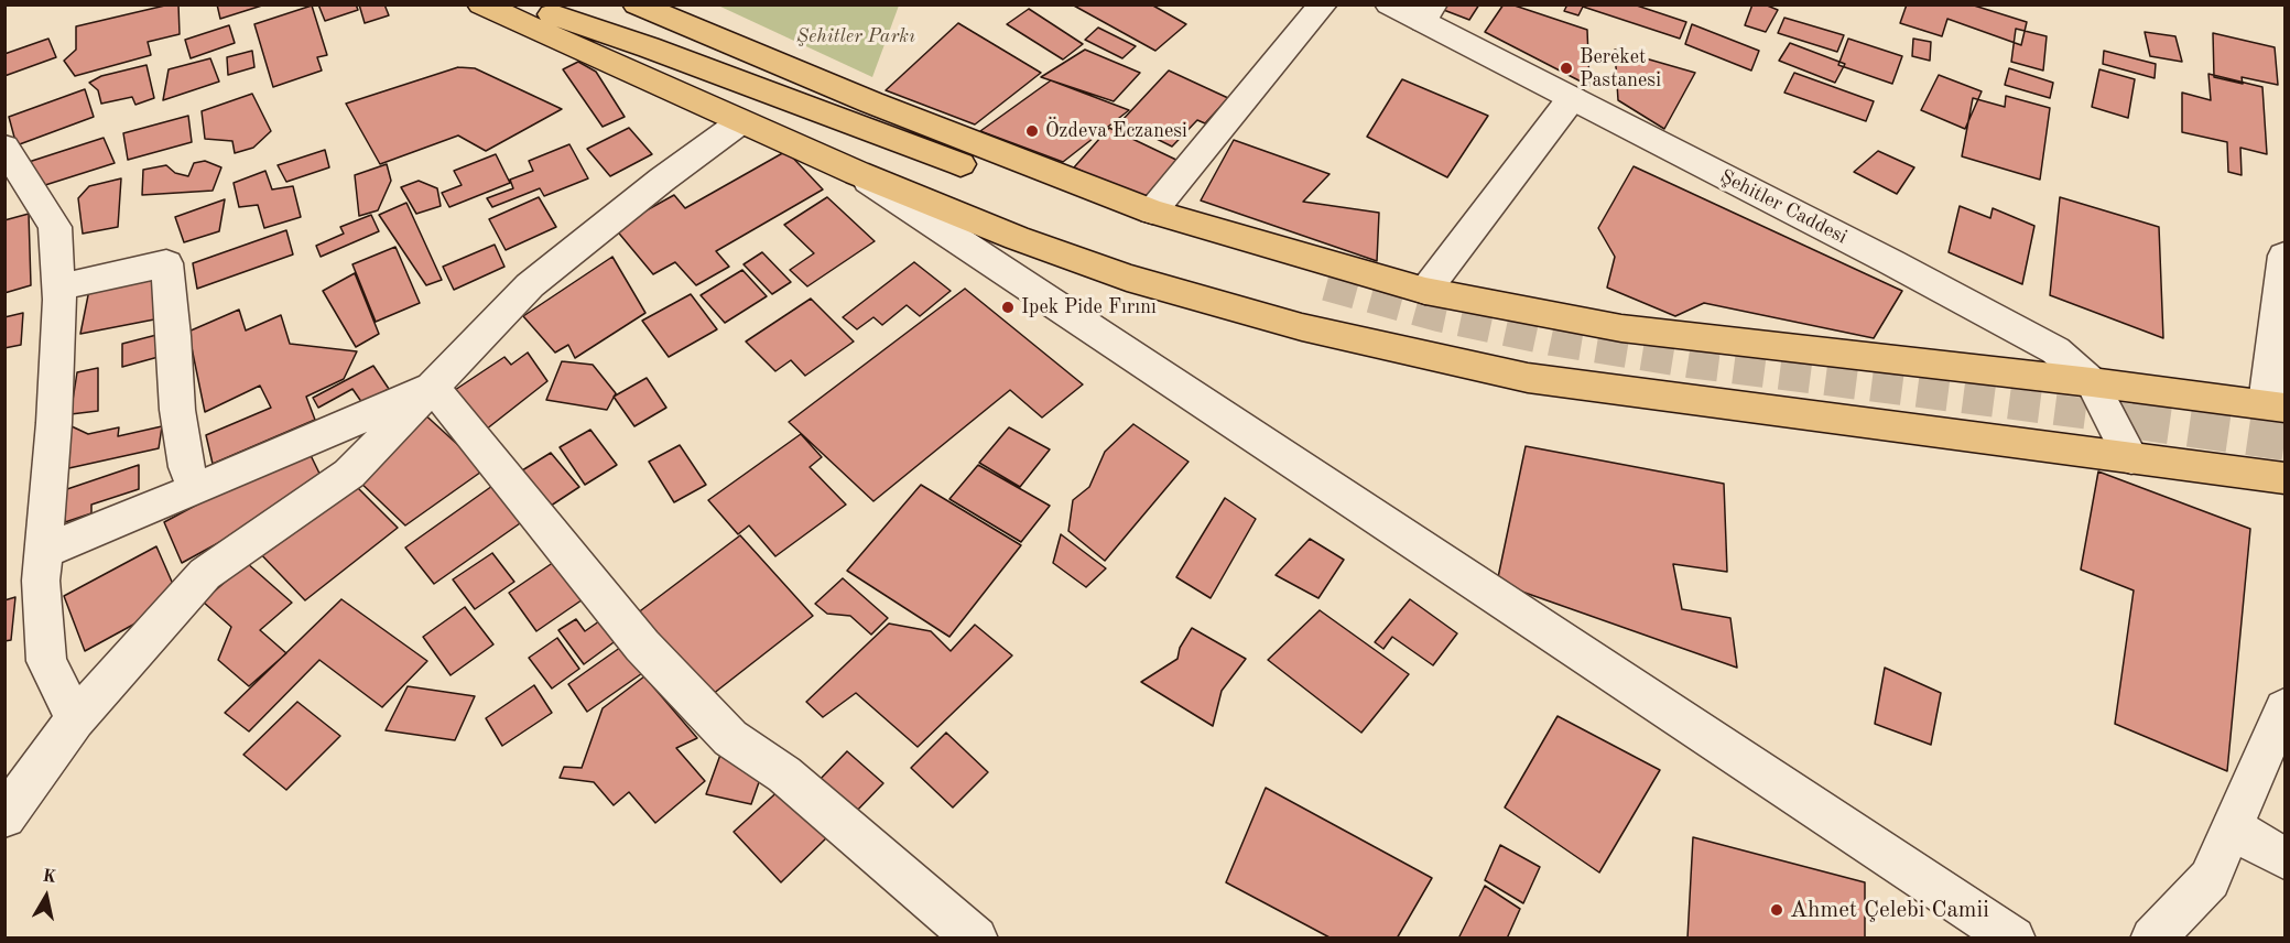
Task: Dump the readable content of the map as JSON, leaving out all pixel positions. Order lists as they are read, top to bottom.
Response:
{
  "streets": {
    "street": ["Şehitler Caddesi"]
  },
  "parks": ["Şehitler Parkı"],
  "places": [
    "Bereket Pastanesi",
    "Özdeva Eczanesi",
    "Ipek Pide Fırını",
    "Ahmet Çelebi Camii"
  ],
  "north": "top"
}
